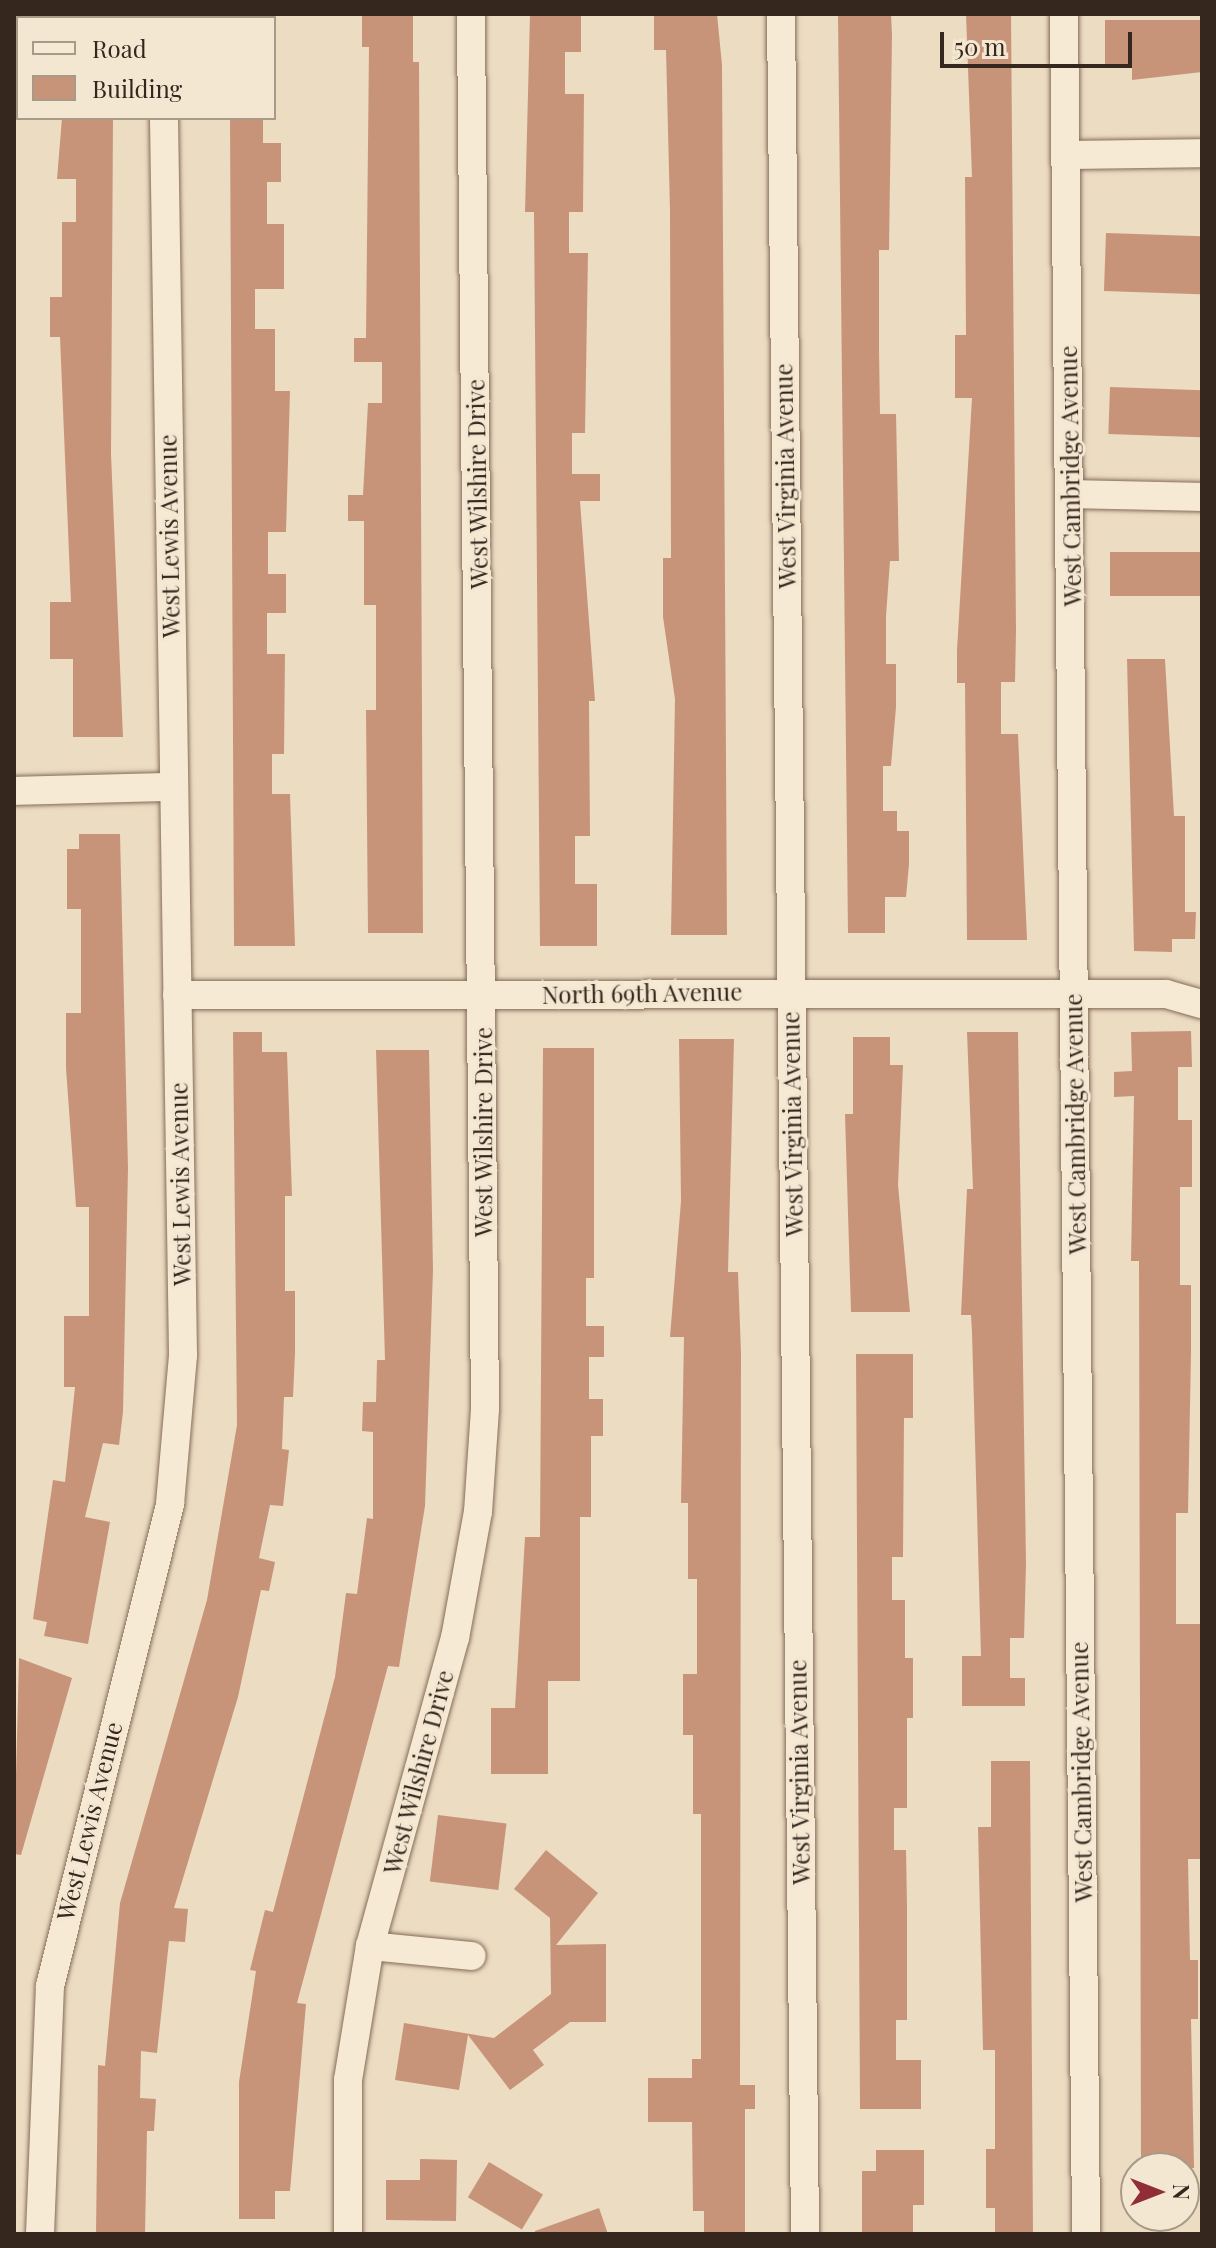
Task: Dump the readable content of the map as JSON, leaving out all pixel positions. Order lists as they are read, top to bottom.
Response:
{
  "streets": {
    "street": [
      "West Virginia Avenue",
      "West Cambridge Avenue",
      "West Wilshire Drive",
      "West Lewis Avenue",
      "North 69th Avenue"
    ]
  },
  "crossings": [
    ["West Virginia Avenue", "North 69th Avenue"],
    ["West Cambridge Avenue", "North 69th Avenue"],
    ["West Wilshire Drive", "North 69th Avenue"],
    ["West Lewis Avenue", "North 69th Avenue"]
  ],
  "legend": ["Road", "Building"],
  "scale_bar": "50 m",
  "north": "right"
}
